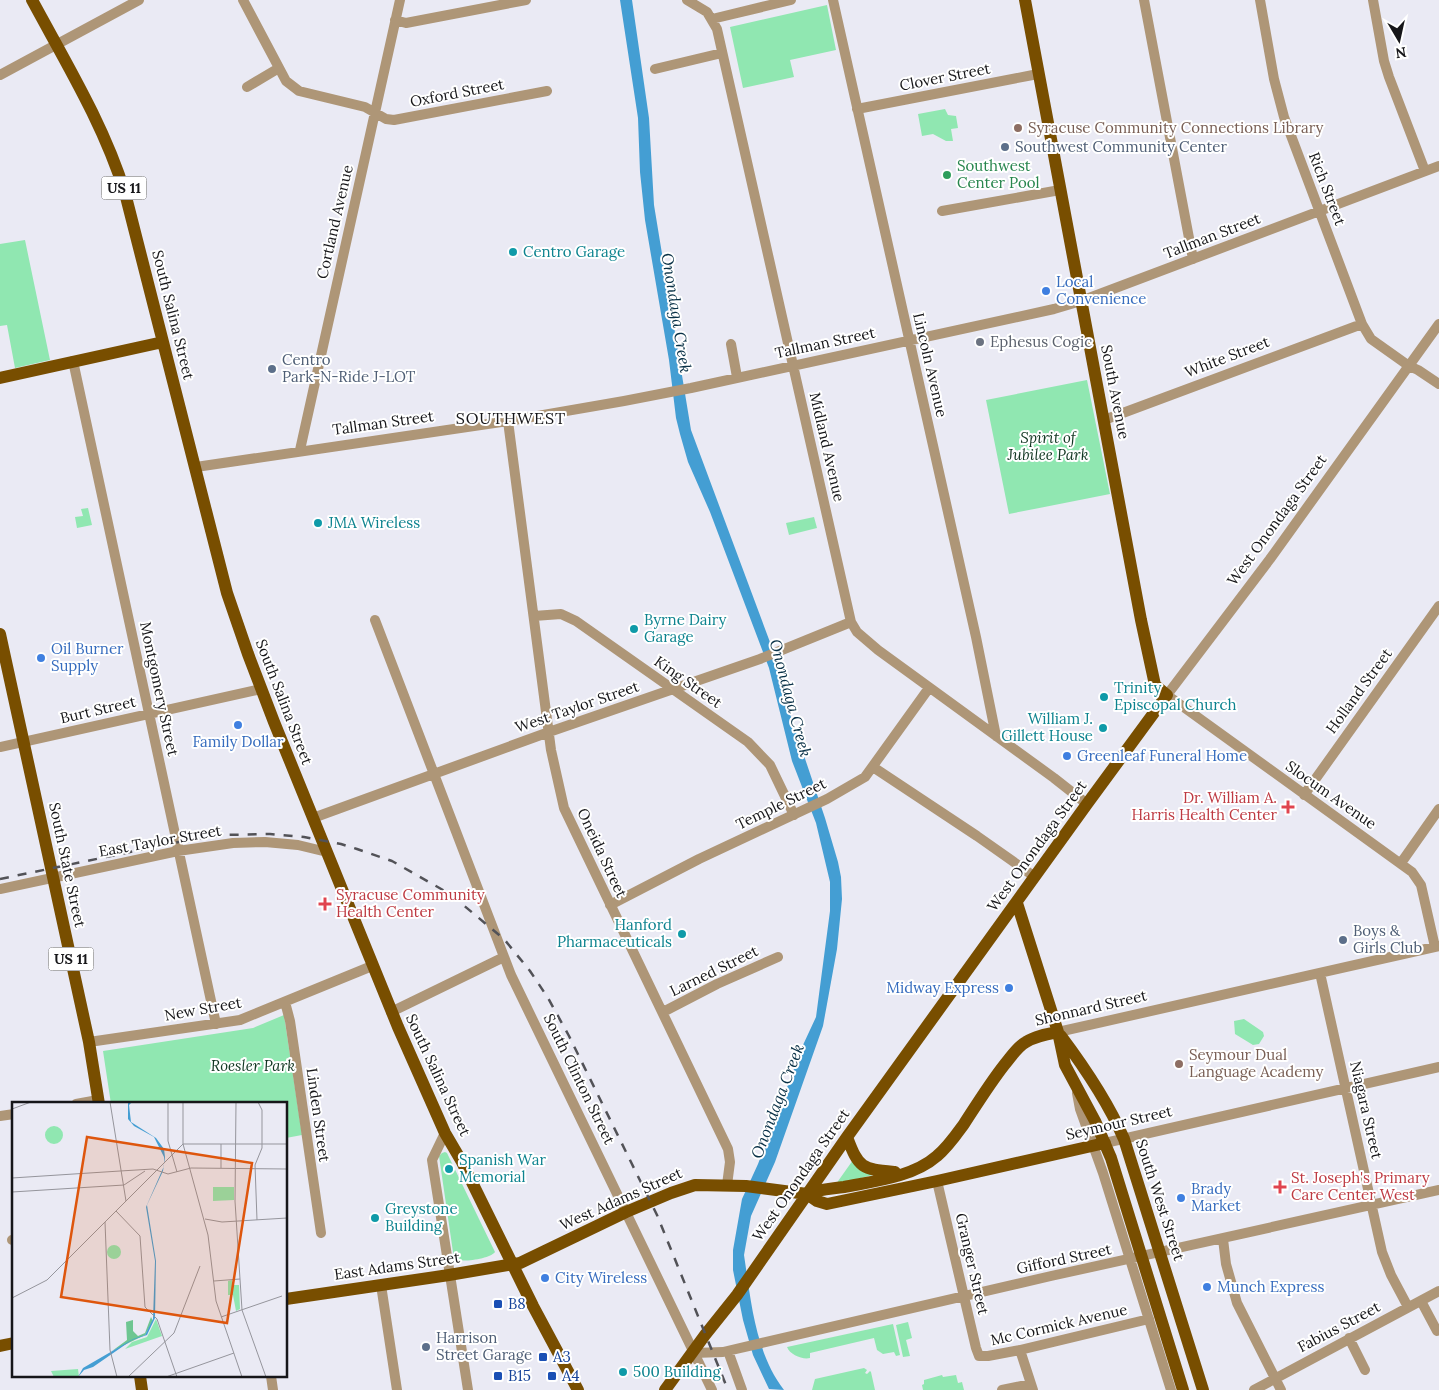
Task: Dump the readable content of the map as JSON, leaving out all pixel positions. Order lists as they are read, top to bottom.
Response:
{
  "streets": {
    "main road": [
      "US 11",
      "South Salina Street",
      "South Avenue",
      "West Onondaga Street",
      "South State Street",
      "Shonnard Street",
      "Seymour Street",
      "West Adams Street",
      "South West Street",
      "East Adams Street"
    ],
    "street": [
      "Clover Street",
      "Oxford Street",
      "Rich Street",
      "Cortland Avenue",
      "Tallman Street",
      "White Street",
      "Lincoln Avenue",
      "Midland Avenue",
      "King Street",
      "Montgomery Street",
      "Holland Street",
      "West Taylor Street",
      "Burt Street",
      "Slocum Avenue",
      "Temple Street",
      "East Taylor Street",
      "Oneida Street",
      "Larned Street",
      "New Street",
      "South Clinton Street",
      "Niagara Street",
      "Linden Street",
      "Gifford Street",
      "Granger Street",
      "Mc Cormick Avenue",
      "Fabius Street"
    ]
  },
  "crossings": [
    ["Clover Street", "Lincoln Avenue"],
    ["Clover Street", "South Avenue"],
    ["Oxford Street", "Cortland Avenue"],
    ["Rich Street", "Tallman Street"],
    ["Rich Street", "White Street"],
    ["Rich Street", "West Onondaga Street"],
    ["Cortland Avenue", "Tallman Street"],
    ["Tallman Street", "South Salina Street"],
    ["Tallman Street", "Lincoln Avenue"],
    ["Tallman Street", "South Avenue"],
    ["Tallman Street", "Midland Avenue"],
    ["Tallman Street", "Oneida Street"],
    ["South Salina Street", "West Taylor Street"],
    ["South Salina Street", "Burt Street"],
    ["South Salina Street", "East Taylor Street"],
    ["South Salina Street", "New Street"],
    ["South Salina Street", "West Adams Street"],
    ["South Salina Street", "East Adams Street"],
    ["White Street", "South Avenue"],
    ["Lincoln Avenue", "Midland Avenue"],
    ["South Avenue", "West Onondaga Street"],
    ["South Avenue", "Slocum Avenue"],
    ["Midland Avenue", "West Onondaga Street"],
    ["Midland Avenue", "West Taylor Street"],
    ["Midland Avenue", "Temple Street"],
    ["West Onondaga Street", "Slocum Avenue"],
    ["West Onondaga Street", "Shonnard Street"],
    ["West Onondaga Street", "South Clinton Street"],
    ["West Onondaga Street", "Seymour Street"],
    ["West Onondaga Street", "West Adams Street"],
    ["West Onondaga Street", "South West Street"],
    ["West Onondaga Street", "Gifford Street"],
    ["King Street", "West Taylor Street"],
    ["King Street", "Temple Street"],
    ["King Street", "Oneida Street"],
    ["Montgomery Street", "Burt Street"],
    ["Montgomery Street", "East Taylor Street"],
    ["Montgomery Street", "New Street"],
    ["Holland Street", "Slocum Avenue"],
    ["West Taylor Street", "Oneida Street"],
    ["West Taylor Street", "South Clinton Street"],
    ["Burt Street", "South State Street"],
    ["Slocum Avenue", "Shonnard Street"],
    ["Temple Street", "Oneida Street"],
    ["East Taylor Street", "South State Street"],
    ["Oneida Street", "Larned Street"],
    ["Oneida Street", "West Adams Street"],
    ["South State Street", "New Street"],
    ["Shonnard Street", "Niagara Street"],
    ["Shonnard Street", "Seymour Street"],
    ["Shonnard Street", "West Adams Street"],
    ["Shonnard Street", "South West Street"],
    ["New Street", "Linden Street"],
    ["South Clinton Street", "West Adams Street"],
    ["South Clinton Street", "Gifford Street"],
    ["Niagara Street", "Seymour Street"],
    ["Niagara Street", "Gifford Street"],
    ["Niagara Street", "Fabius Street"],
    ["Seymour Street", "West Adams Street"],
    ["Seymour Street", "South West Street"],
    ["Seymour Street", "Granger Street"],
    ["West Adams Street", "East Adams Street"],
    ["South West Street", "Gifford Street"],
    ["South West Street", "Mc Cormick Avenue"],
    ["Gifford Street", "Granger Street"],
    ["Granger Street", "Mc Cormick Avenue"]
  ],
  "districts": ["SOUTHWEST"],
  "water": ["Onondaga Creek"],
  "parks": ["Spirit of Jubilee Park", "Roesler Park"],
  "places": {
    "other": [
      "Syracuse Community Connections Library",
      "Southwest Community Center",
      "Southwest Center Pool",
      "Centro Garage",
      "Local Convenience",
      "Ephesus Cogic",
      "Centro Park-N-Ride J-LOT",
      "JMA Wireless",
      "Byrne Dairy Garage",
      "Oil Burner Supply",
      "Trinity Episcopal Church",
      "Family Dollar",
      "William J. Gillett House",
      "Greenleaf Funeral Home",
      "Hanford Pharmaceuticals",
      "Boys & Girls Club",
      "Midway Express",
      "Seymour Dual Language Academy",
      "Spanish War Memorial",
      "Brady Market",
      "Greystone Building",
      "City Wireless",
      "Munch Express",
      "Harrison Street Garage",
      "500 Building"
    ],
    "health": ["Dr. William A. Harris Health Center", "Syracuse Community Health Center", "St. Joseph's Primary Care Center West"],
    "transit": [
      "B8",
      "A3",
      "B15",
      "A4"
    ]
  },
  "north": "bottom"
}
